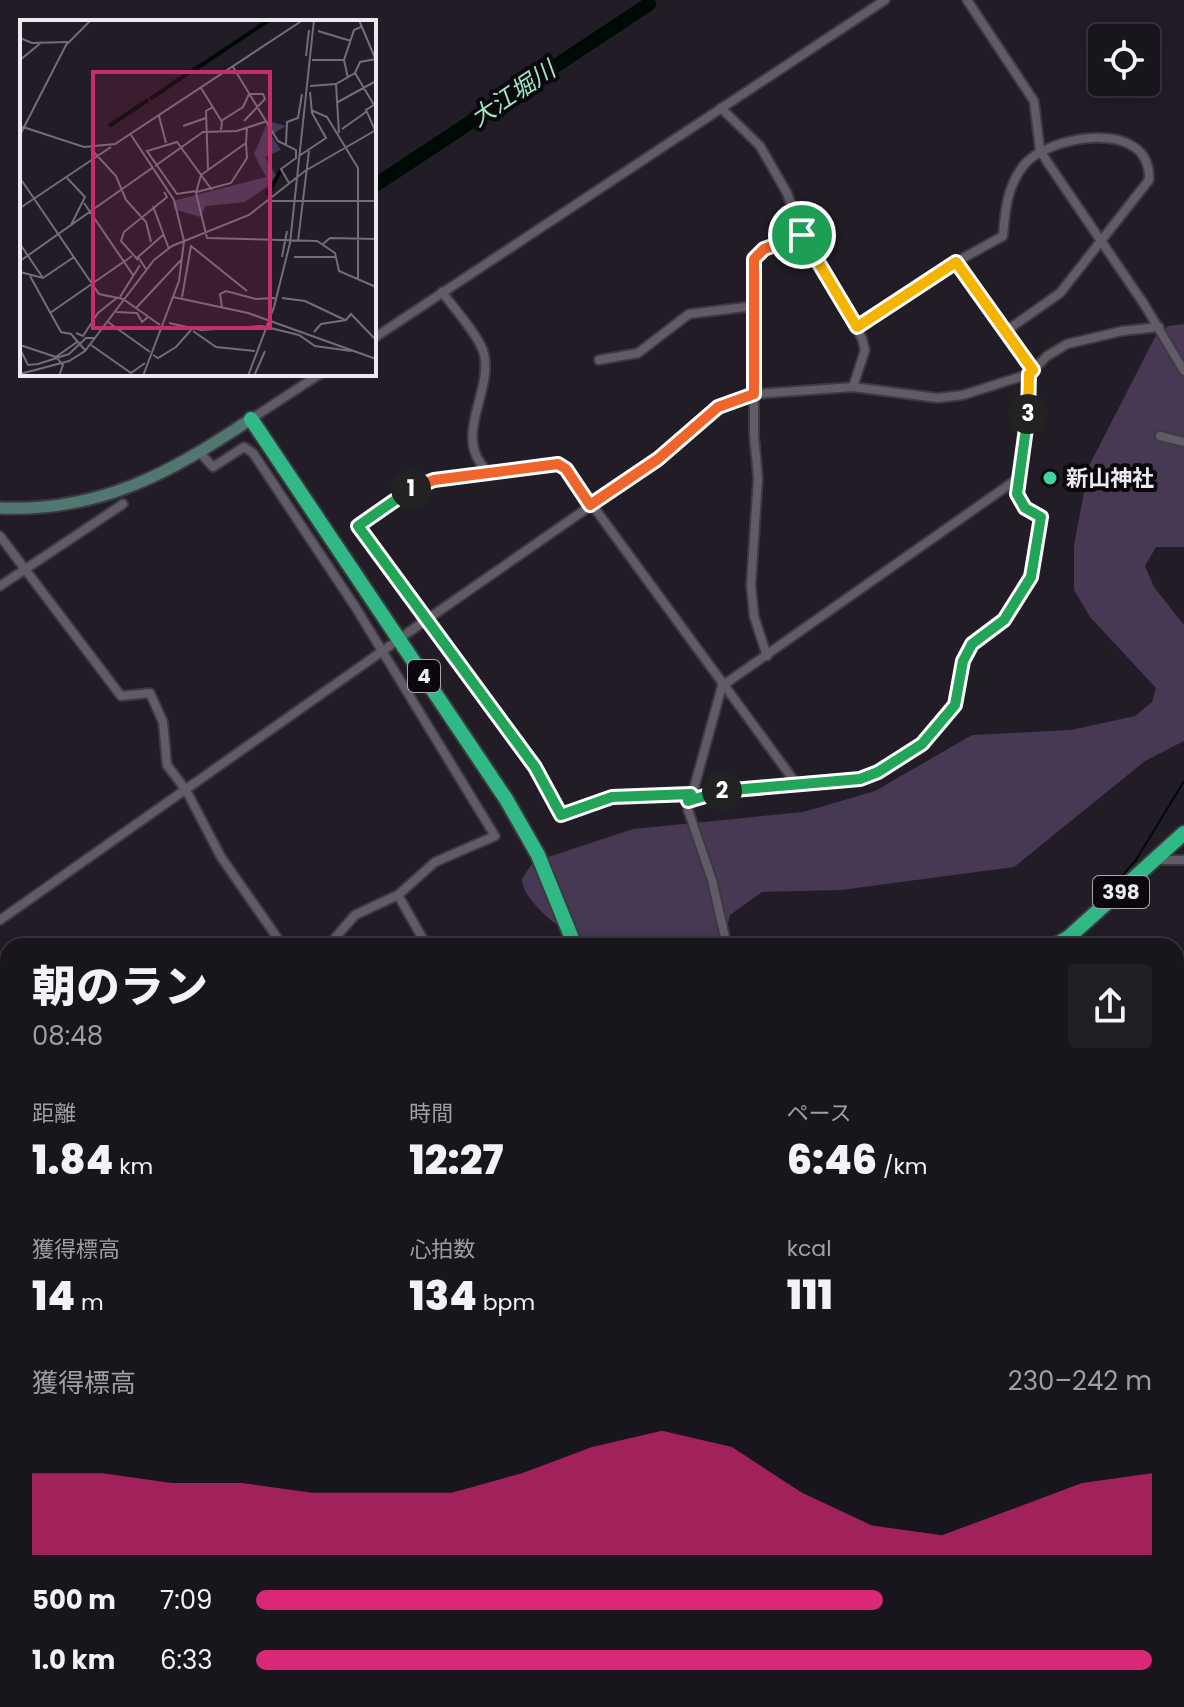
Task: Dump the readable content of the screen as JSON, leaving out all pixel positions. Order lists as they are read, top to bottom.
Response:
{
  "streets": {
    "highway": ["4", "398"]
  },
  "water": ["大江堀川"],
  "places": ["新山神社"],
  "page": {
    "pins": ["3", "1", "2"],
    "heading": ["朝のラン", "08:48"],
    "stats": [
      ["距離", "1.84 km"],
      ["時間", "12:27"],
      ["ペース", "6:46 /km"],
      ["獲得標高", "14 m"],
      ["心拍数", "134 bpm"],
      ["kcal", "111"]
    ],
    "chart": ["獲得標高", "230–242 m"],
    "list": [
      {
        "name": "500 m",
        "note": "7:09"
      },
      {
        "name": "1.0 km",
        "note": "6:33"
      }
    ]
  }
}
